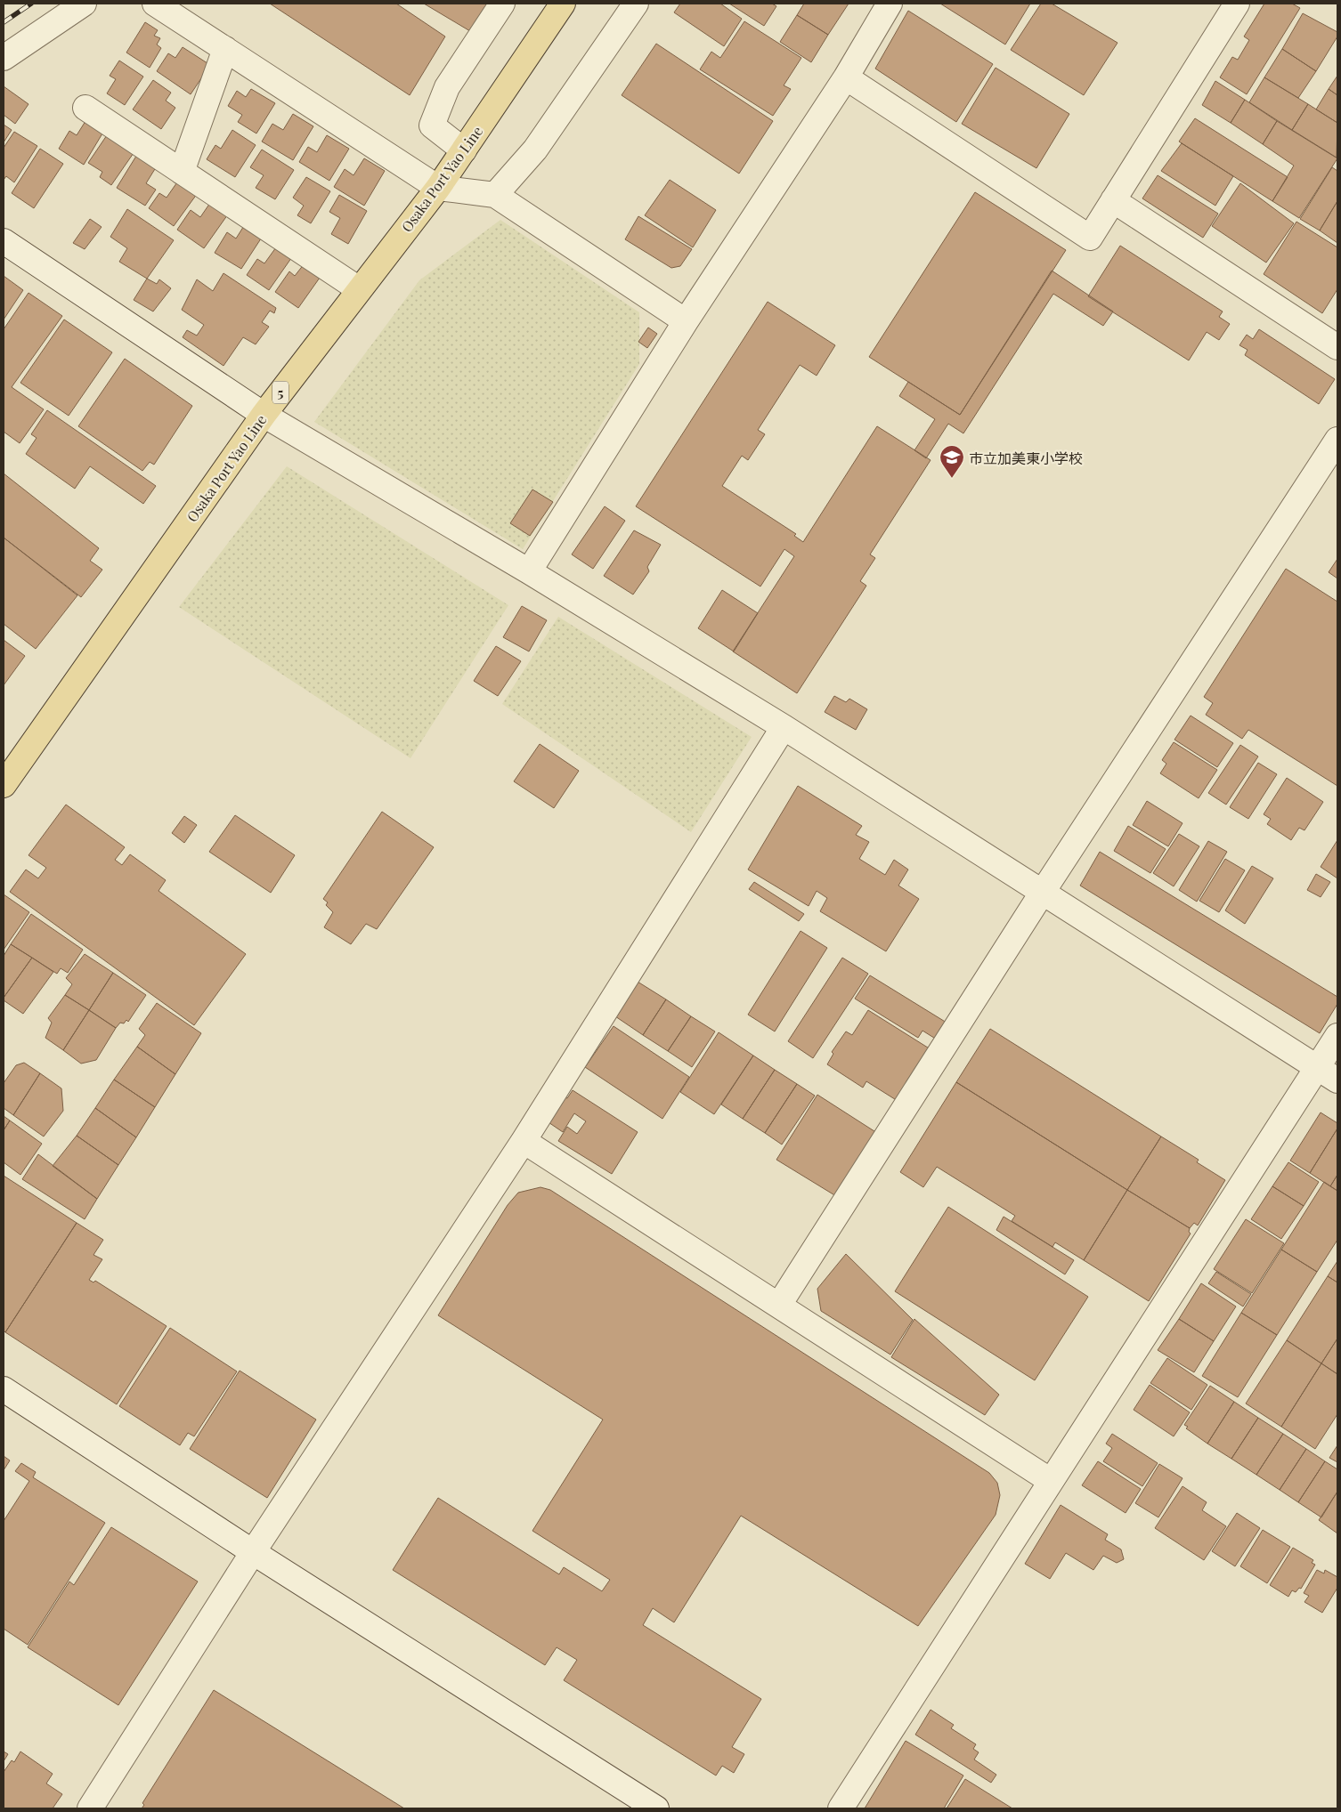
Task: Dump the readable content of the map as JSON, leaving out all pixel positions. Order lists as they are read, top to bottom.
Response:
{
  "streets": {
    "main road": ["Osaka Port Yao Line", "5"]
  },
  "places": {
    "school or university": ["市立加美東小学校"]
  }
}
